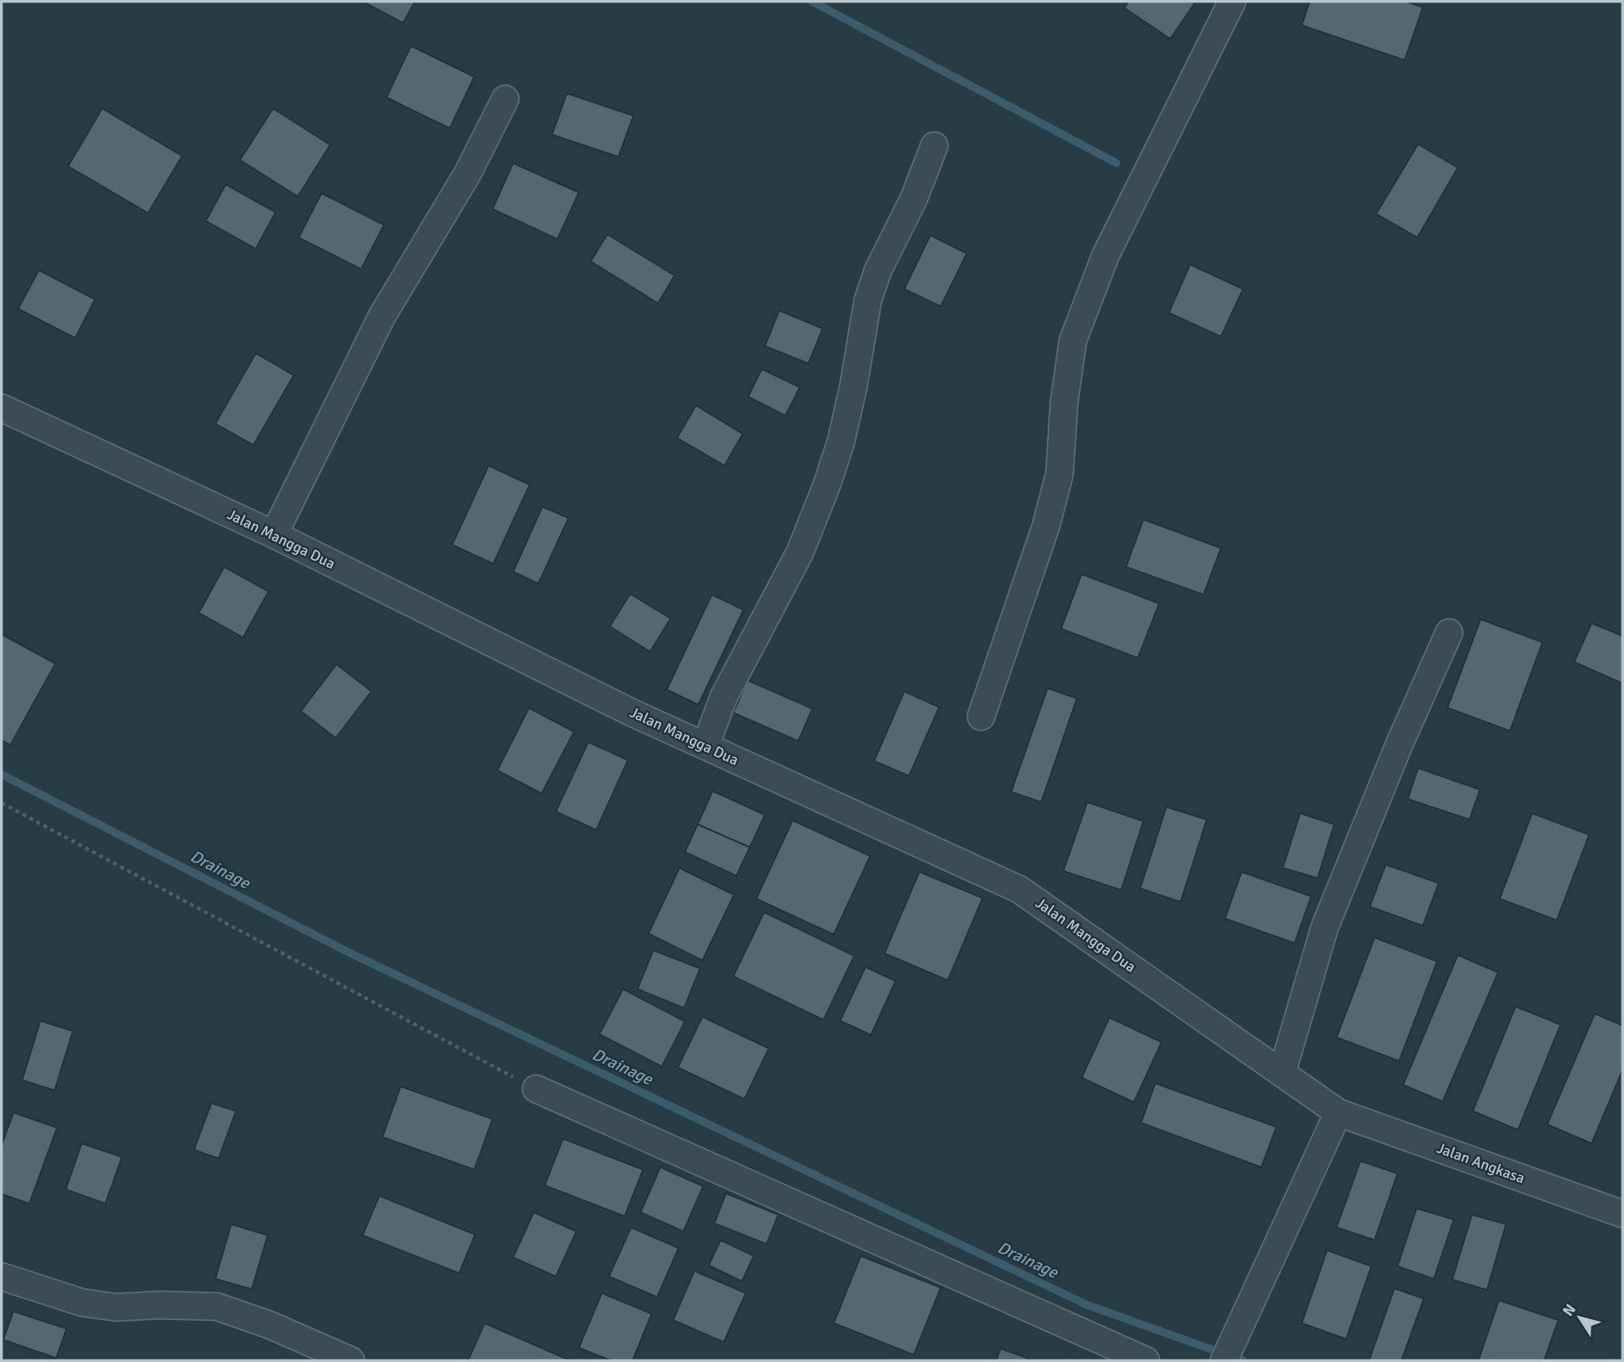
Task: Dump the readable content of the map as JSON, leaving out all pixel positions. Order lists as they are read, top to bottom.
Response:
{
  "streets": {
    "street": ["Jalan Mangga Dua", "Jalan Angkasa"]
  },
  "crossings": [
    ["Jalan Mangga Dua", "Jalan Angkasa"]
  ],
  "water": ["Drainage"],
  "north": "top left"
}
